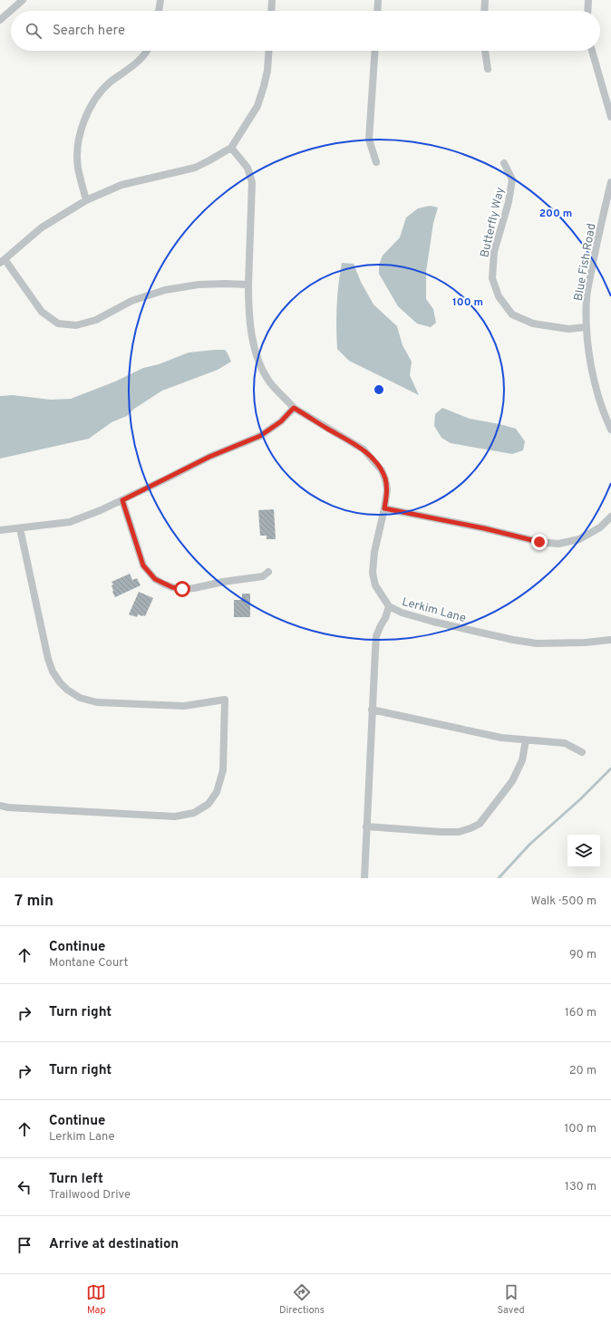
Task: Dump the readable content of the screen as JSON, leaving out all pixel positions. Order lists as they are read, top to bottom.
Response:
{
  "streets": {
    "street": ["Butterfly Way", "Blue Fish Road", "Lerkim Lane"]
  },
  "crossings": [
    ["Butterfly Way", "Blue Fish Road"]
  ],
  "page": {
    "search": "Search here",
    "heading": ["7 min", "Walk · 500 m"],
    "list": [
      ["Continue", "Montane Court", "90 m"],
      ["Turn right", "160 m"],
      ["Turn right", "20 m"],
      ["Continue", "Lerkim Lane", "100 m"],
      ["Turn left", "Trailwood Drive", "130 m"],
      "Arrive at destination"
    ],
    "nav": ["Map", "Directions", "Saved"]
  },
  "rings": ["200 m", "100 m"]
}
